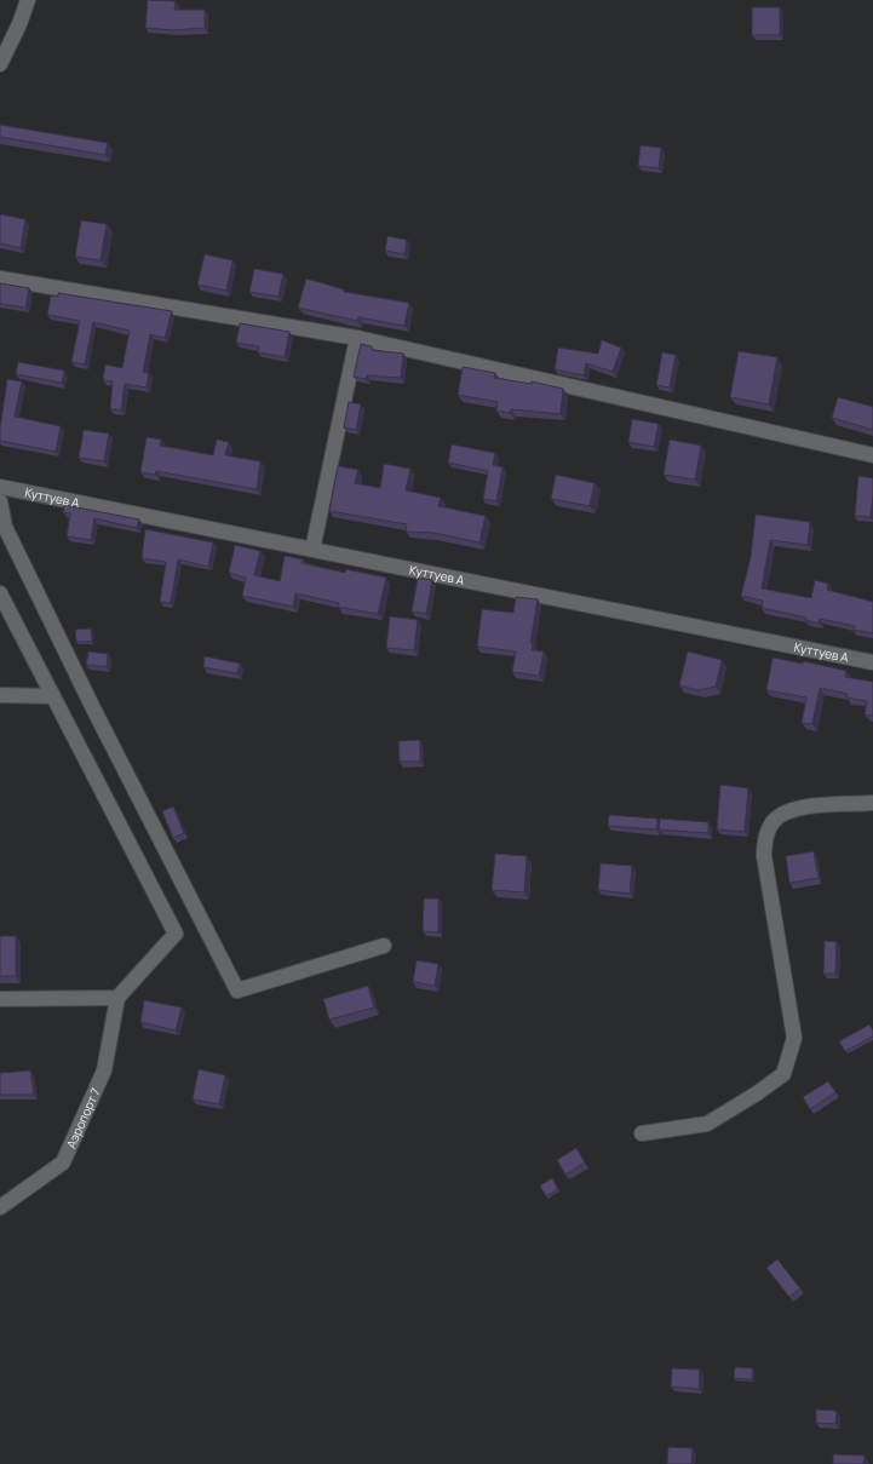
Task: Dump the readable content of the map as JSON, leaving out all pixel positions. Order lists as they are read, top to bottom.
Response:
{
  "streets": {
    "street": ["Куттуев А", "Аэропорт 7"]
  }
}
